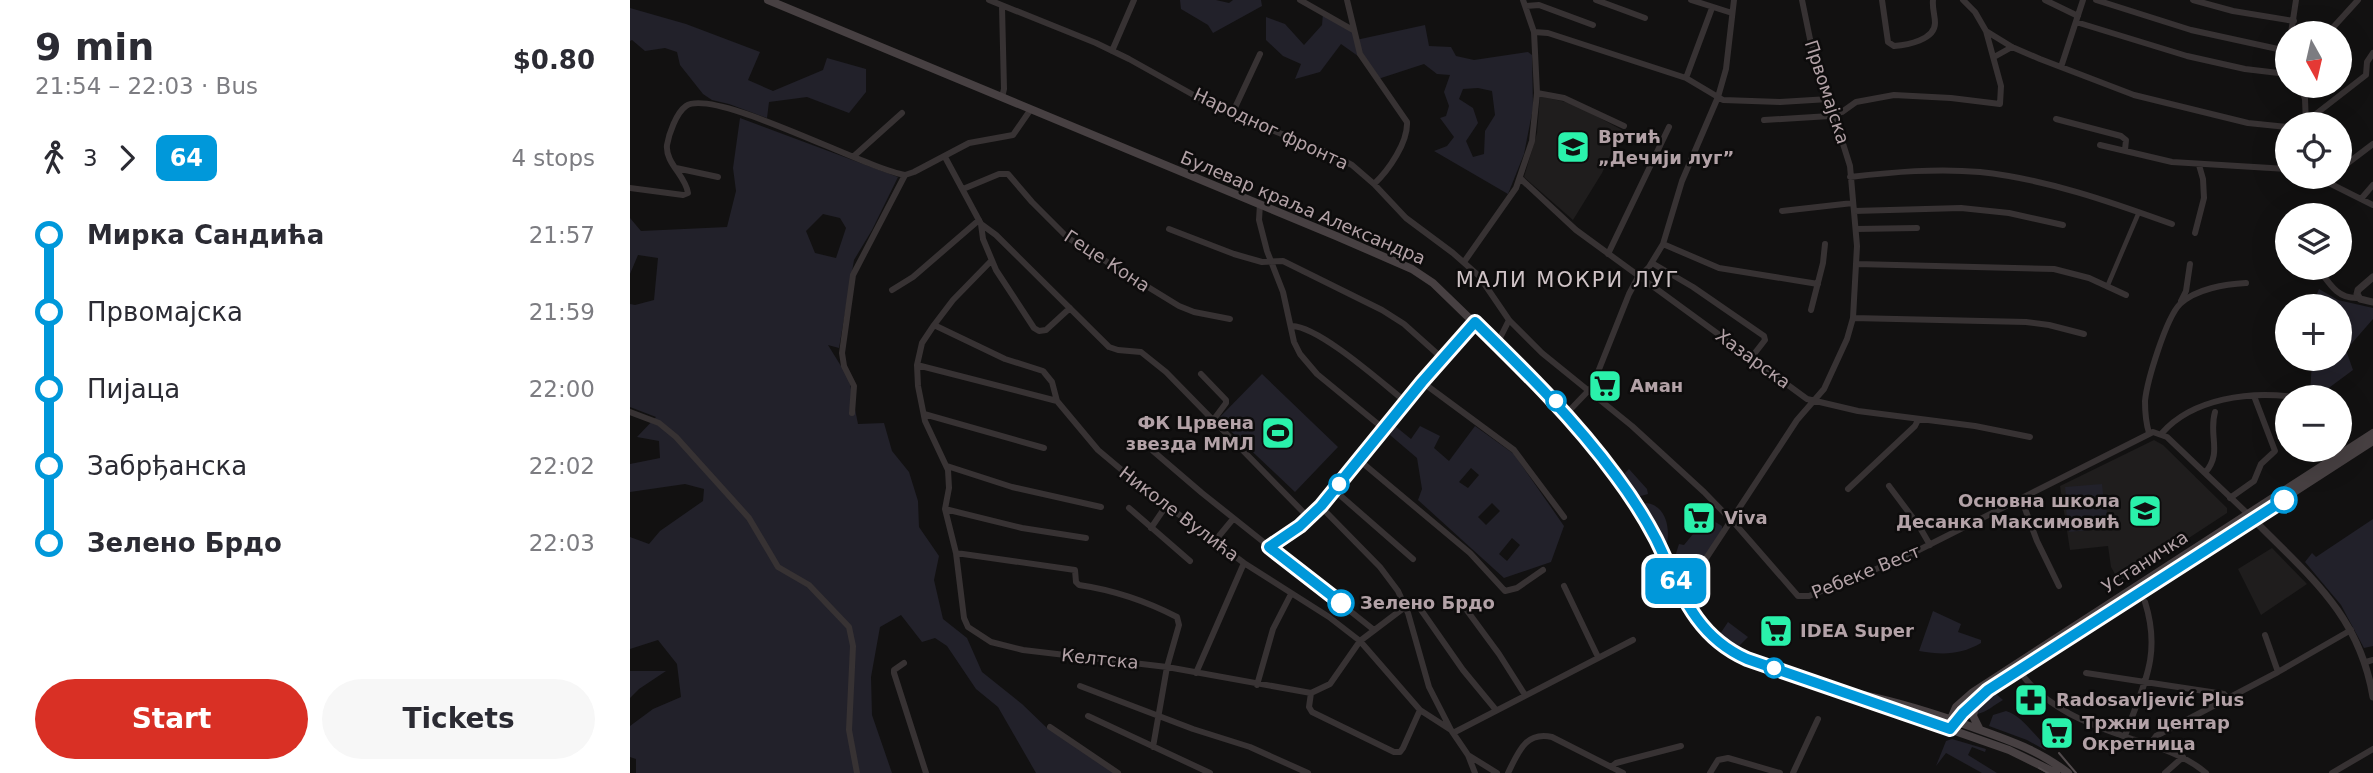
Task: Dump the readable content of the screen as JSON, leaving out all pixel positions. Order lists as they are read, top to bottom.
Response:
{
  "streets": {
    "main road": ["Булевар краља Александра", "Устаничка"],
    "street": [
      "Првомајска",
      "Народног фронта",
      "Геце Кона",
      "Хазарска",
      "Николе Вулића",
      "Ребеке Вест",
      "Келтска"
    ]
  },
  "crossings": [
    ["Првомајска", "Народног фронта"],
    ["Првомајска", "Булевар краља Александра"],
    ["Првомајска", "Хазарска"],
    ["Народног фронта", "Ребеке Вест"],
    ["Булевар краља Александра", "Устаничка"]
  ],
  "districts": ["МАЛИ МОКРИ ЛУГ"],
  "places": {
    "school or university": ["Вртић „Дечији луг”", "Основна школа Десанка Максимовић"],
    "supermarket": [
      "Аман",
      "Viva",
      "IDEA Super",
      "Тржни центар Окретница"
    ],
    "sports": ["ФК Црвена звезда ММЛ"],
    "other": ["Зелено Брдо"],
    "pharmacy": ["Radosavljević Plus"]
  },
  "lines": ["bus line 64"],
  "north": "bottom",
  "page": {
    "heading": ["9 min", "21:54 – 22:03 · Bus", "$0.80"],
    "on_map": "64",
    "map_buttons": ["+", "−"],
    "legs": ["3", "64", "4 stops"],
    "list": [
      {
        "name": "Мирка Сандића",
        "value": "21:57"
      },
      {
        "name": "Првомајска",
        "value": "21:59"
      },
      {
        "name": "Пијаца",
        "value": "22:00"
      },
      {
        "name": "Забрђанска",
        "value": "22:02"
      },
      {
        "name": "Зелено Брдо",
        "value": "22:03"
      }
    ],
    "buttons": ["Start", "Tickets"]
  }
}
